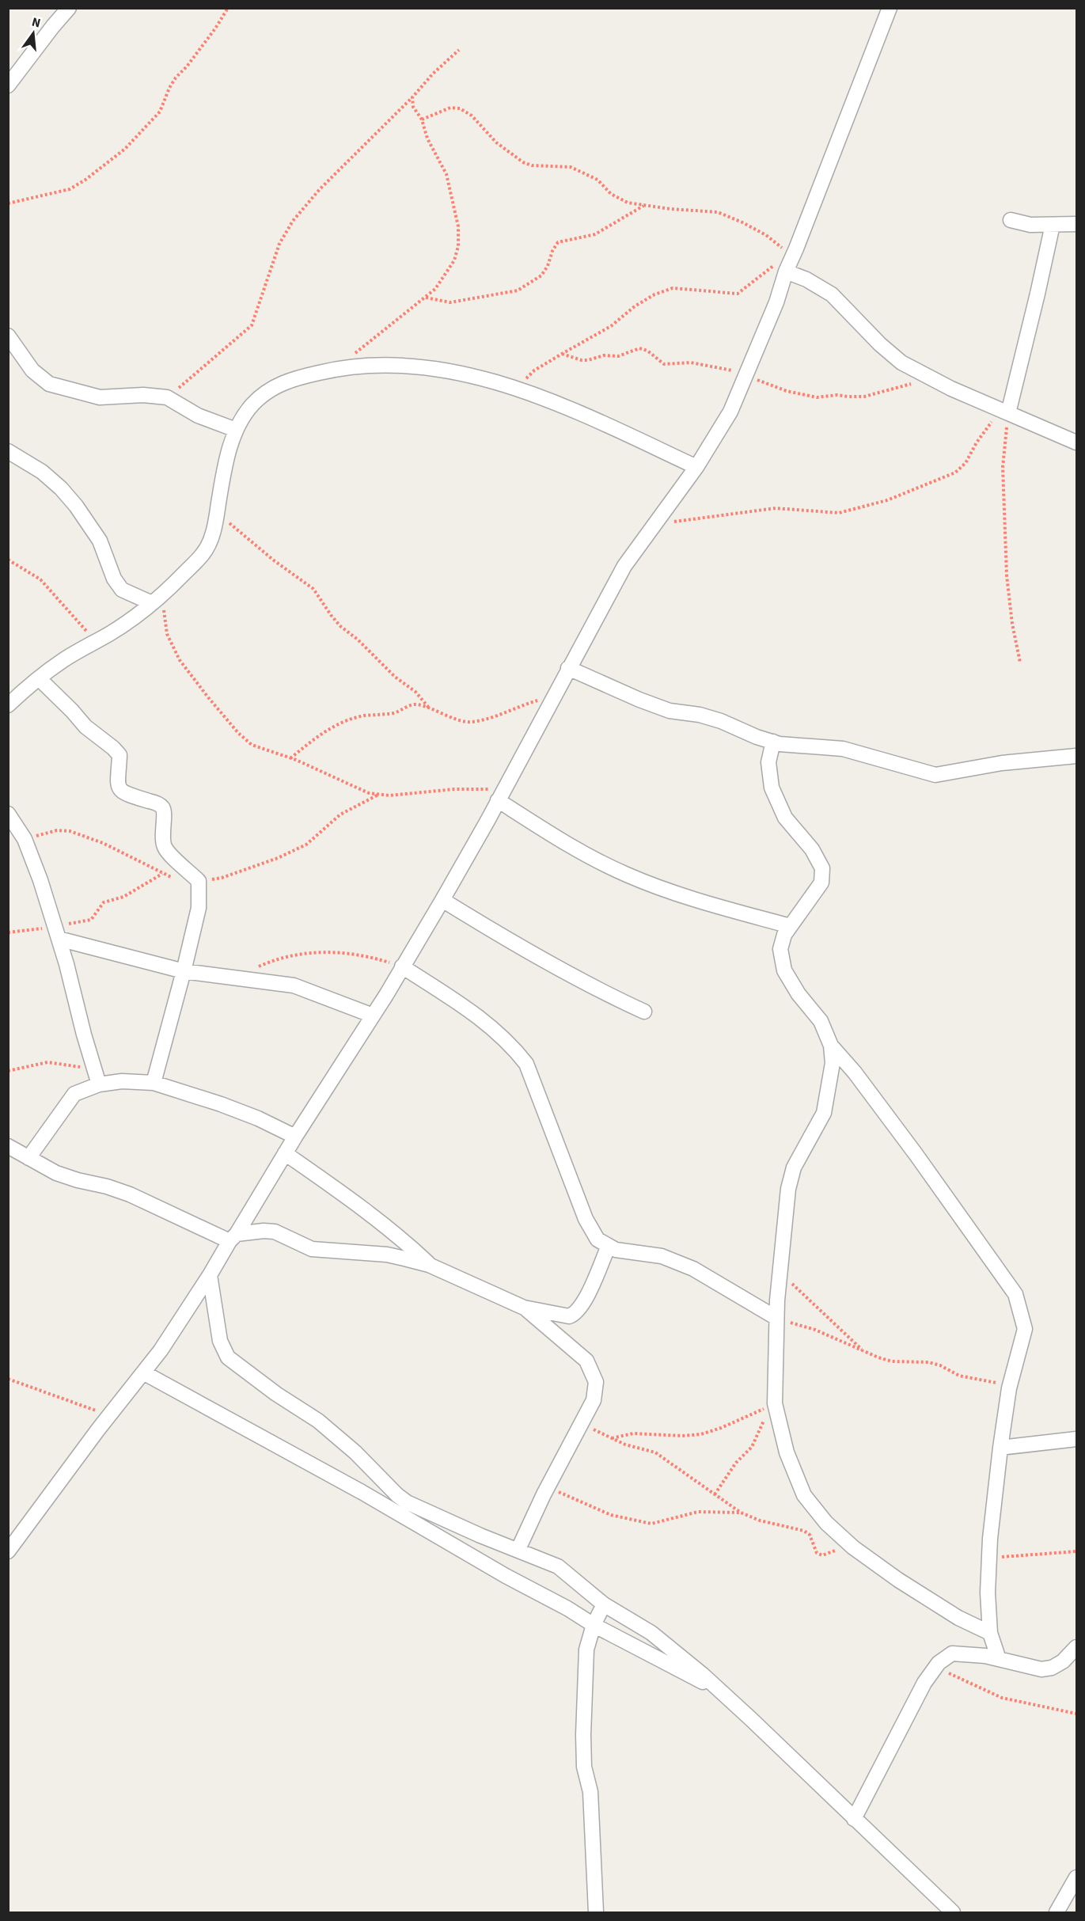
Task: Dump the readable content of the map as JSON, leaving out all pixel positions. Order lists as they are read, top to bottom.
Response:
{
  "north": "top"
}
